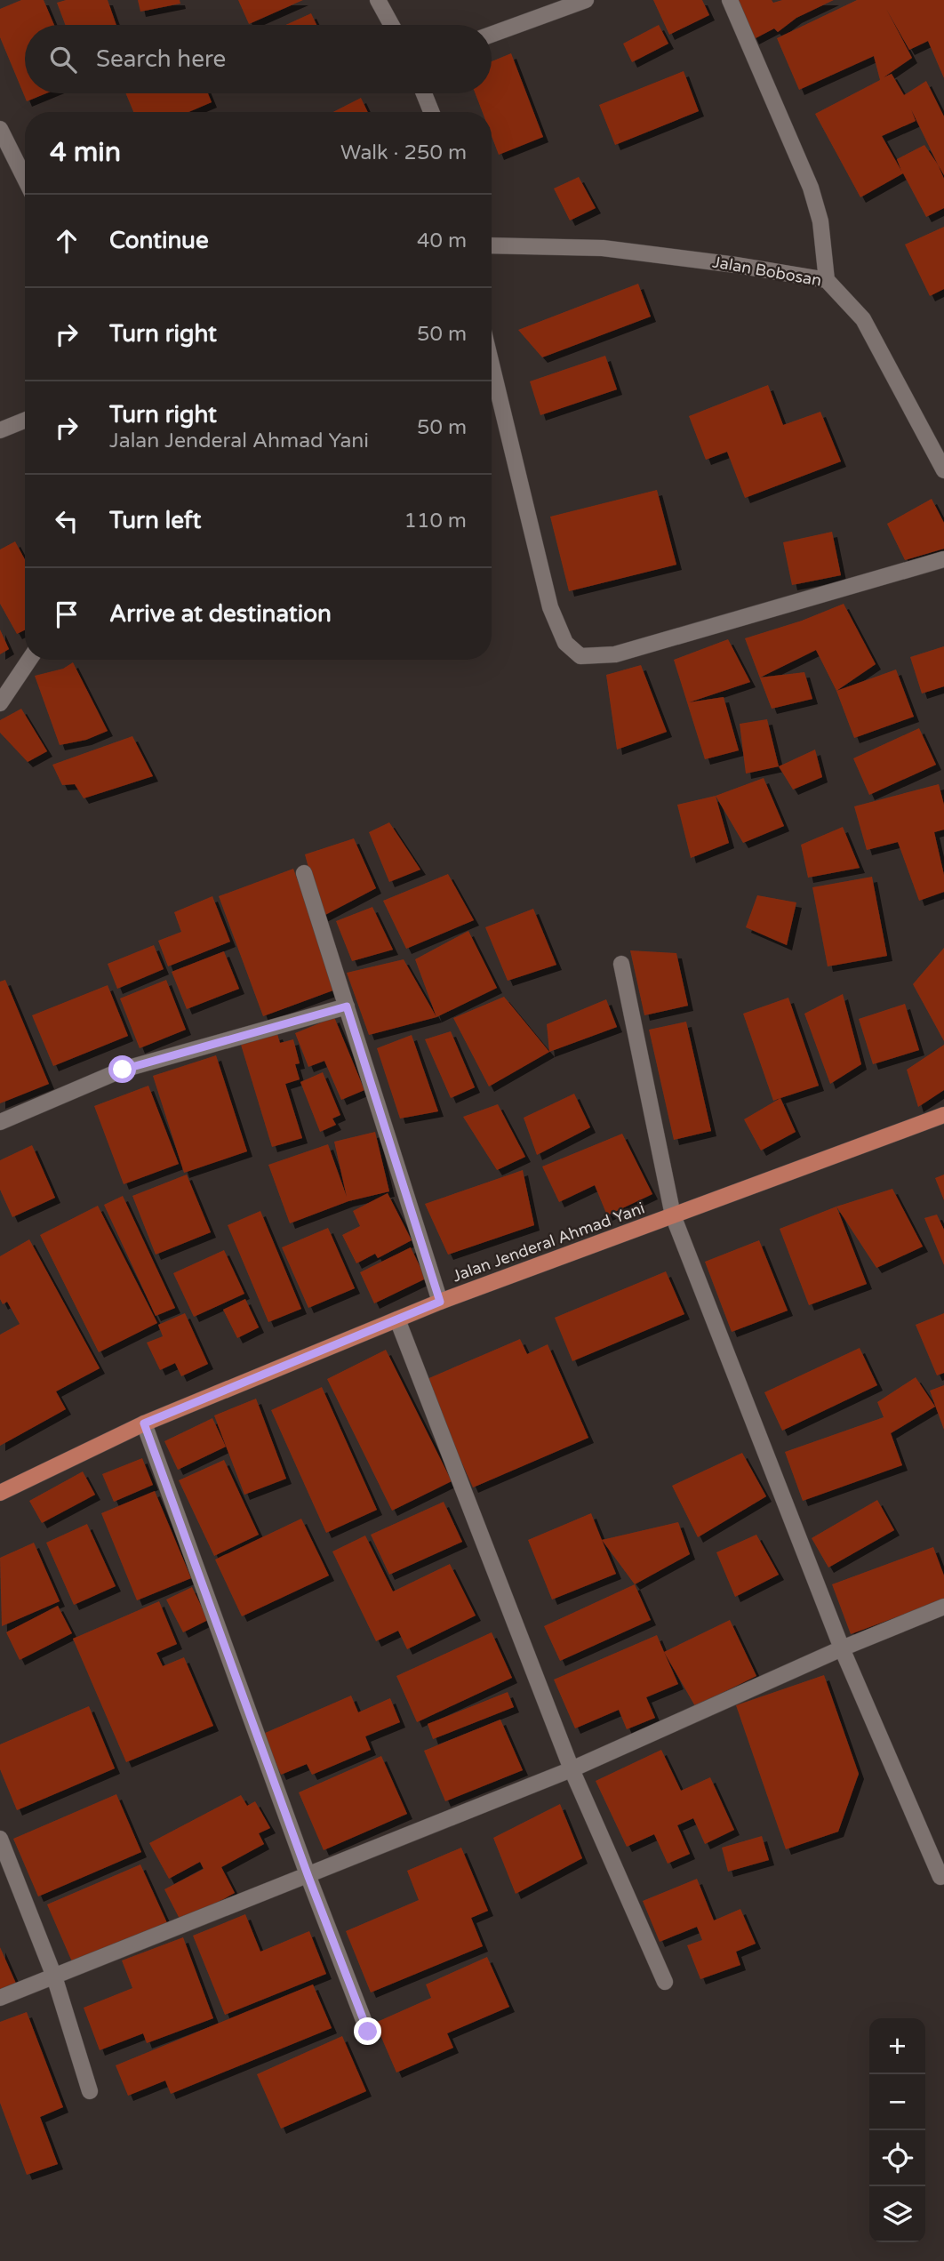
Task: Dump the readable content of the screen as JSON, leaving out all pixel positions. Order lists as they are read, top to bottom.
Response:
{
  "streets": {
    "main road": ["Jalan Jenderal Ahmad Yani"],
    "street": ["Jalan Bobosan"]
  },
  "page": {
    "search": "Search here",
    "heading": ["4 min", "Walk · 250 m"],
    "list": [
      ["Continue", "40 m"],
      ["Turn right", "50 m"],
      ["Turn right", "Jalan Jenderal Ahmad Yani", "50 m"],
      ["Turn left", "110 m"],
      "Arrive at destination"
    ],
    "map_buttons": ["+", "−"]
  }
}
